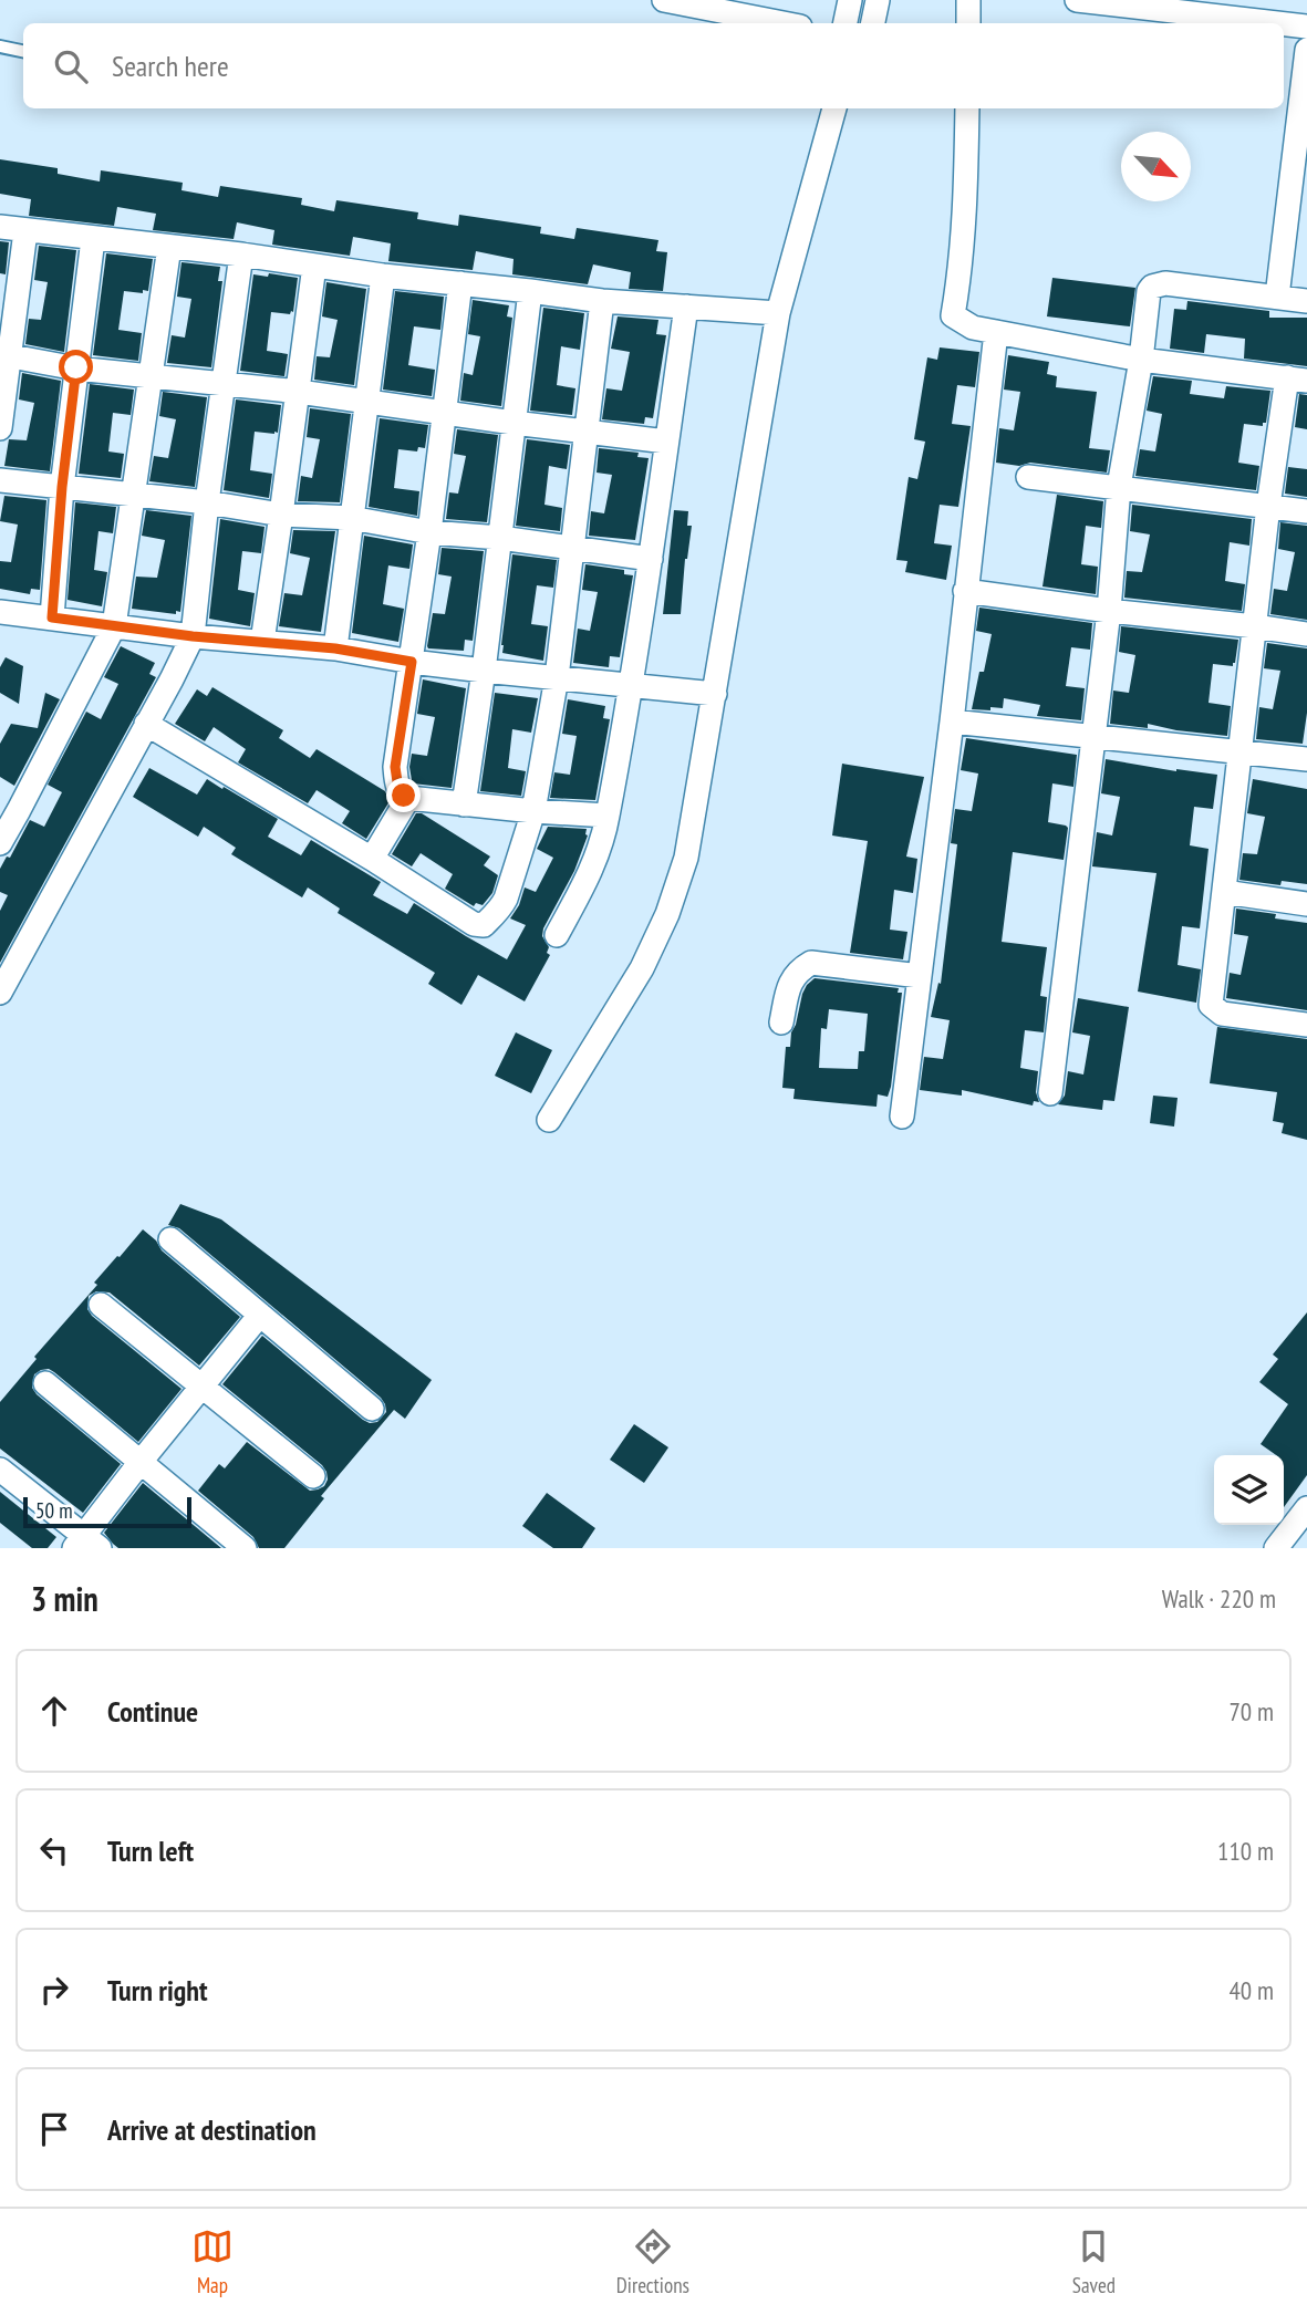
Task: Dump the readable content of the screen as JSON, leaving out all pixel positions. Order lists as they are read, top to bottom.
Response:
{
  "scale_bar": "50 m",
  "north": "bottom right",
  "page": {
    "search": "Search here",
    "scale": "50 m",
    "heading": ["3 min", "Walk · 220 m"],
    "list": [
      ["Continue", "70 m"],
      ["Turn left", "110 m"],
      ["Turn right", "40 m"],
      "Arrive at destination"
    ],
    "nav": ["Map", "Directions", "Saved"]
  }
}
